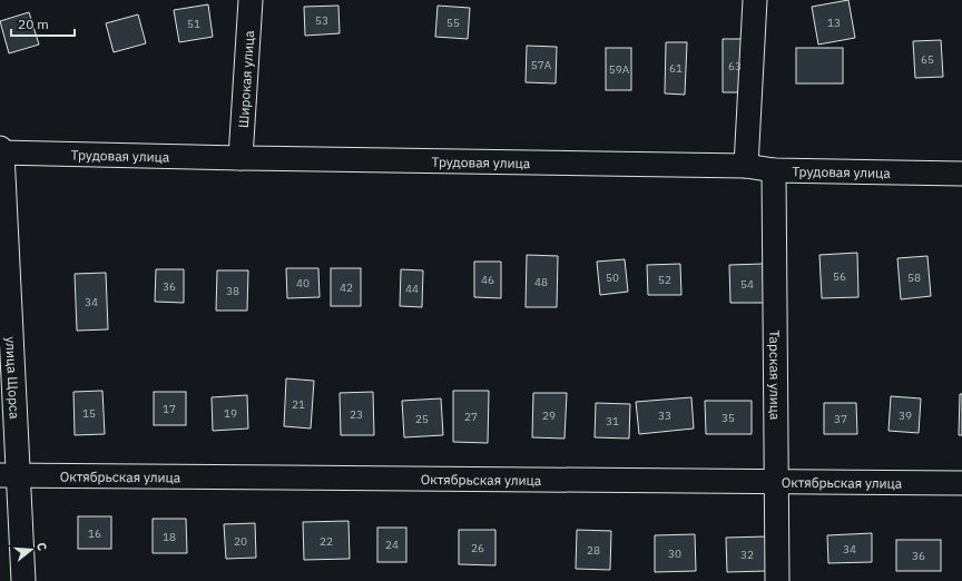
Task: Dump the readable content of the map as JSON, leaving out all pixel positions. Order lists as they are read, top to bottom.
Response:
{
  "streets": {
    "street": [
      "Широкая улица",
      "Трудовая улица",
      "Тарская улица",
      "улица Щорса",
      "Октябрьская улица"
    ]
  },
  "crossings": [
    ["Широкая улица", "Трудовая улица"],
    ["Трудовая улица", "Тарская улица"],
    ["Трудовая улица", "улица Щорса"],
    ["Тарская улица", "Октябрьская улица"],
    ["улица Щорса", "Октябрьская улица"]
  ],
  "house_numbers": [
    "53",
    "55",
    "13",
    "51",
    "65",
    "57А",
    "63",
    "61",
    "59А",
    "56",
    "50",
    "58",
    "46",
    "52",
    "48",
    "40",
    "54",
    "36",
    "42",
    "44",
    "38",
    "34",
    "21",
    "17",
    "15",
    "19",
    "23",
    "29",
    "33",
    "39",
    "27",
    "35",
    "25",
    "37",
    "31",
    "16",
    "18",
    "20",
    "22",
    "24",
    "26",
    "34",
    "28",
    "30",
    "32",
    "36"
  ],
  "scale_bar": "20 m",
  "north": "right"
}
